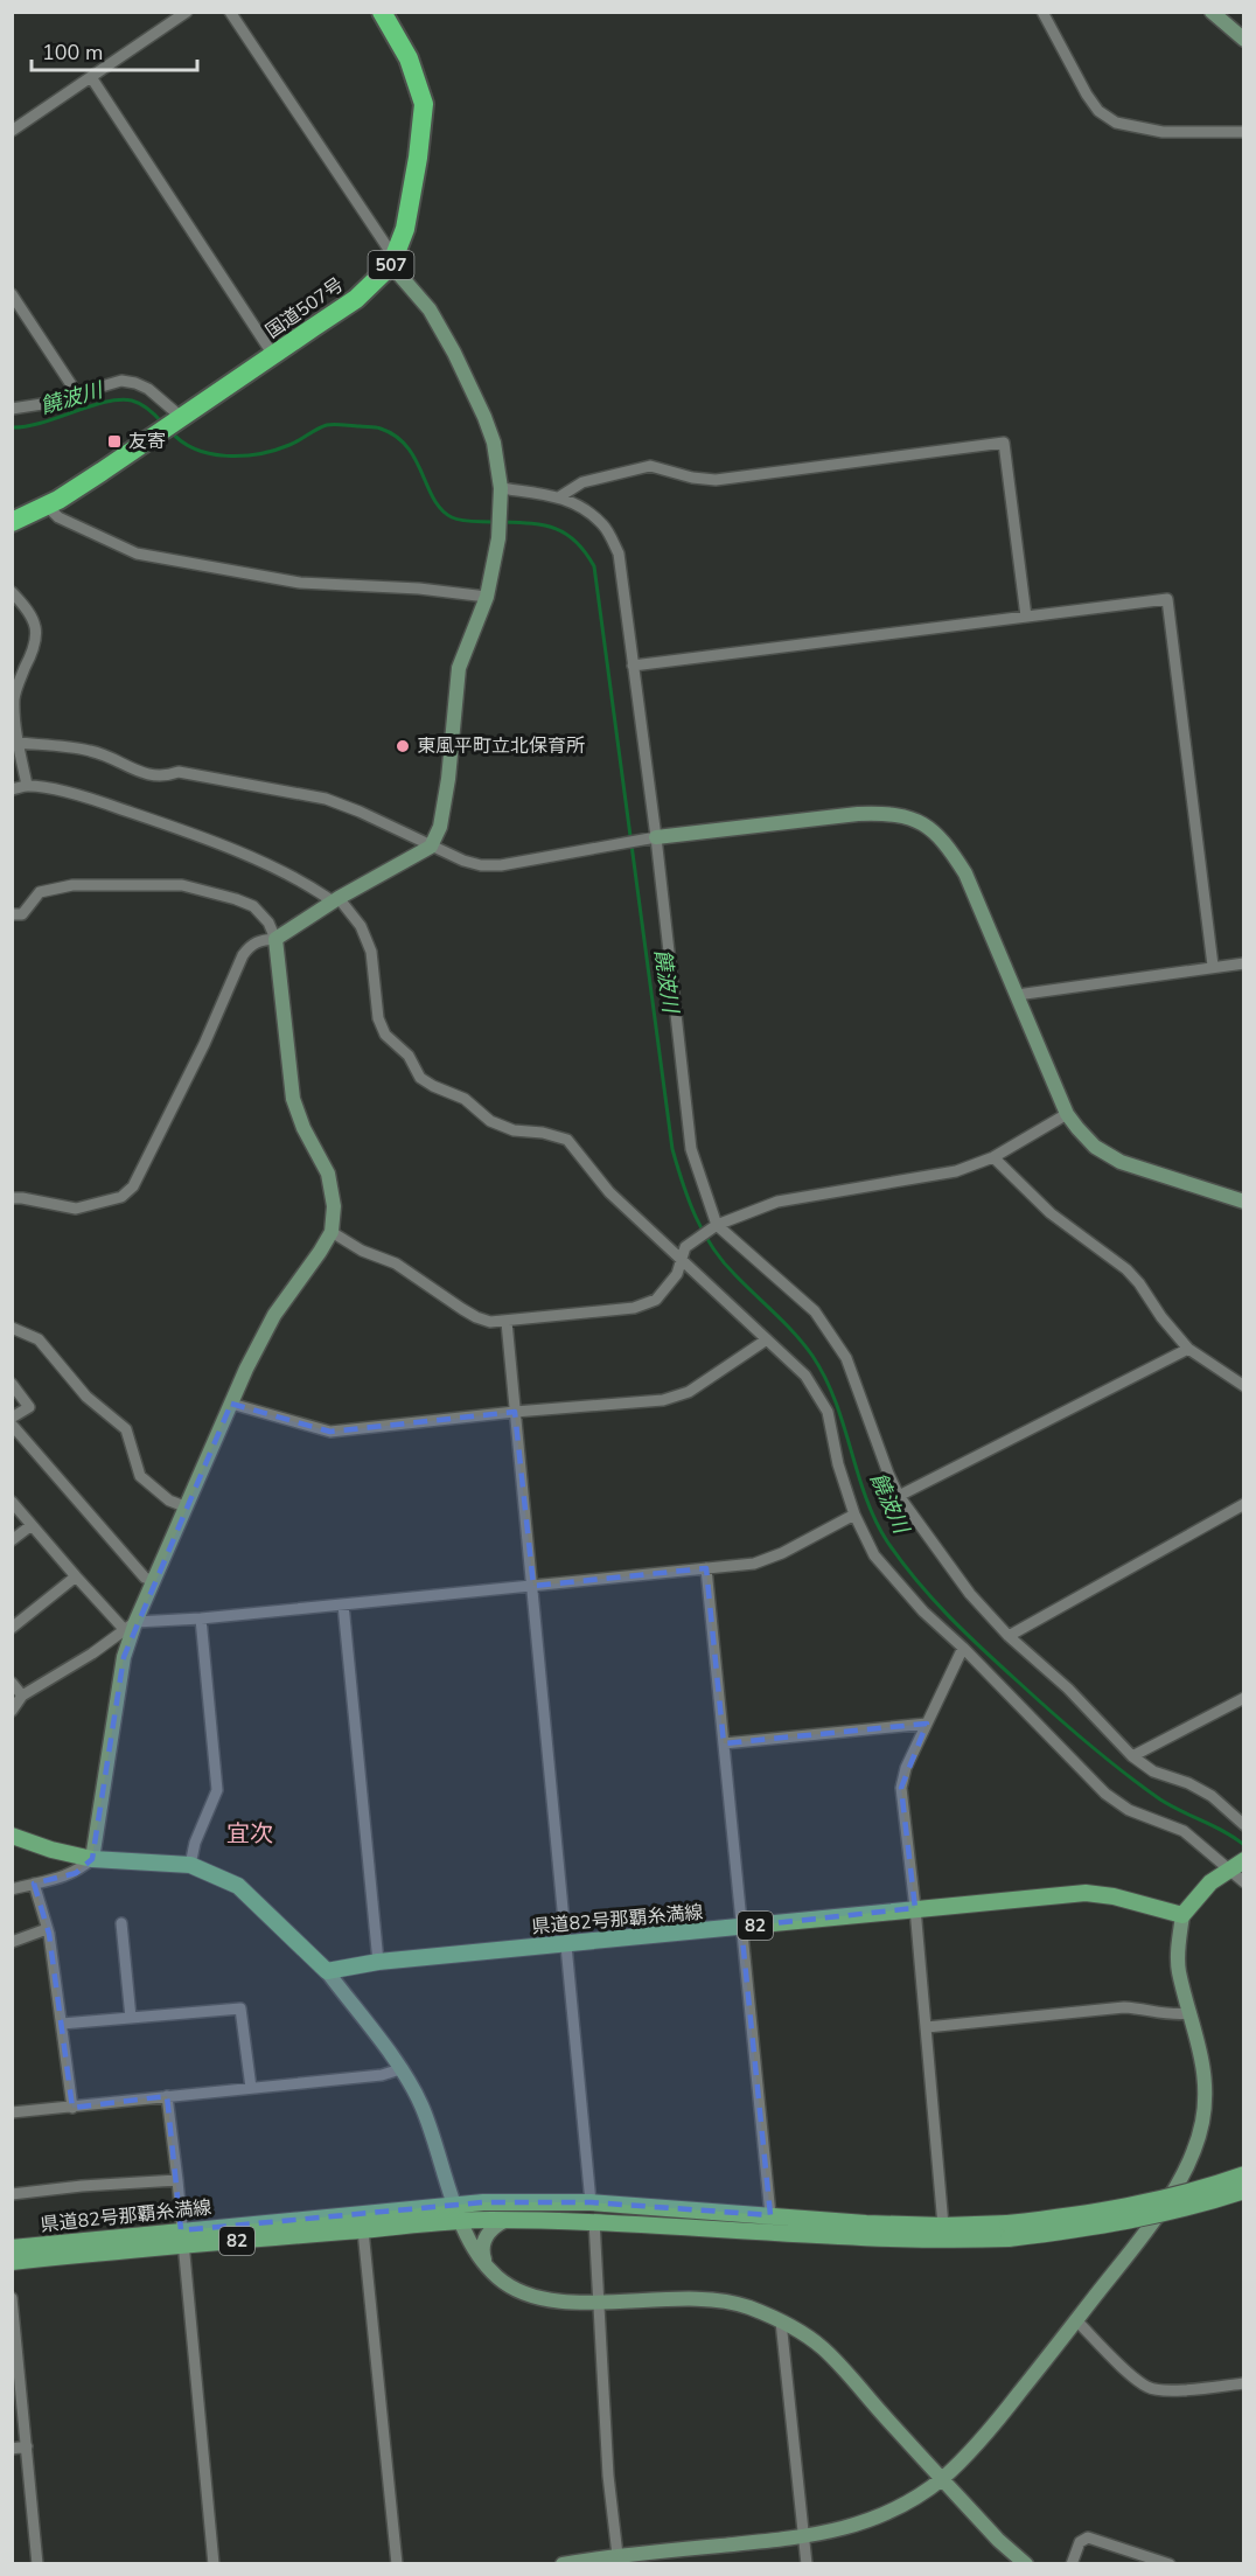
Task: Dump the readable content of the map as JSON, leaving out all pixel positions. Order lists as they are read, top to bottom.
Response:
{
  "streets": {
    "highway": ["507", "国道507号"],
    "main road": ["県道82号那覇糸満線", "82"]
  },
  "districts": ["宜次"],
  "water": ["饒波川"],
  "places": {
    "transit": ["友寄"],
    "other": ["東風平町立北保育所"]
  },
  "scale_bar": "100 m"
}
